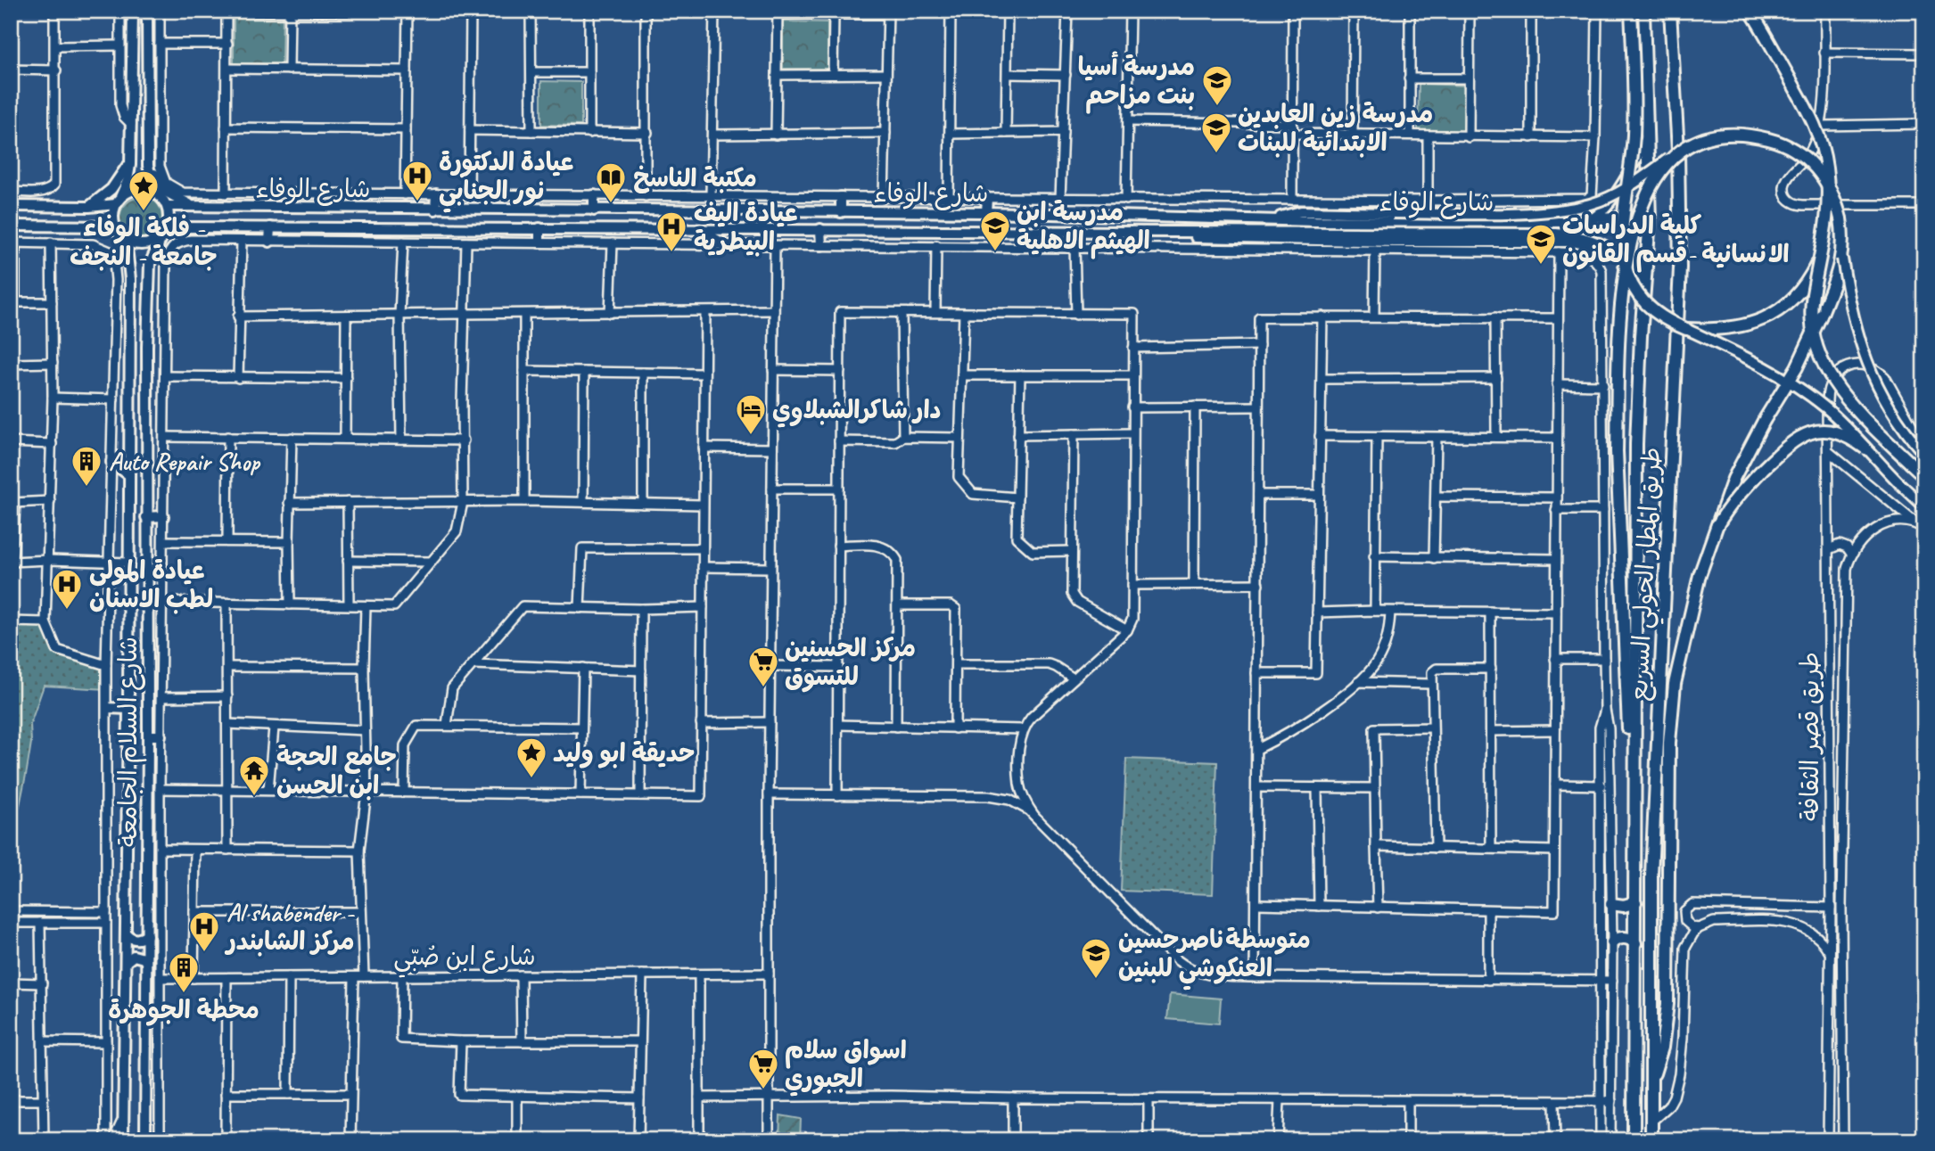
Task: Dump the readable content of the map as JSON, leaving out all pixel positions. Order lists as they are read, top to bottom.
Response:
{
  "streets": {
    "highway": ["طريق المطار الحولي السريع"],
    "main road": ["شارع الوفاء", "شارع السلام الجامعة"],
    "street": ["طريق قصر الثقافة", "شارع ابن صُبّي"]
  },
  "crossings": [
    ["شارع الوفاء", "طريق المطار الحولي السريع"],
    ["شارع الوفاء", "شارع السلام الجامعة"]
  ],
  "places": {
    "school or university": [
      "مدرسة أسيا بنت مزاحم",
      "مدرسة زين العابدين الابتدائية للبنات",
      "مدرسة ابن الهيثم الاهلية",
      "كلية الدراسات الانسانية -قسم القانون",
      "متوسطةناصرحسين العنكوشي للبنين"
    ],
    "hospital": [
      "عيادة الدكتورة نور الجنابي",
      "عيادة اليف البيطرية",
      "عيادة المولى لطب الاسنان",
      "Al shabender - مركز الشابندر"
    ],
    "library": ["مكتبة الناسخ"],
    "place": ["فلكة الوفاء - جامعة - النجف", "حديقة ابو وليد"],
    "hotel": ["دار شاكرالشبلاوي"],
    "building": ["Auto Repair Shop", "محطة الجوهرة"],
    "supermarket": ["مركز الحسنين للتسوق", "اسواق سلام الجبوري"],
    "temple": ["جامع الحجة ابن الحسن"]
  }
}
